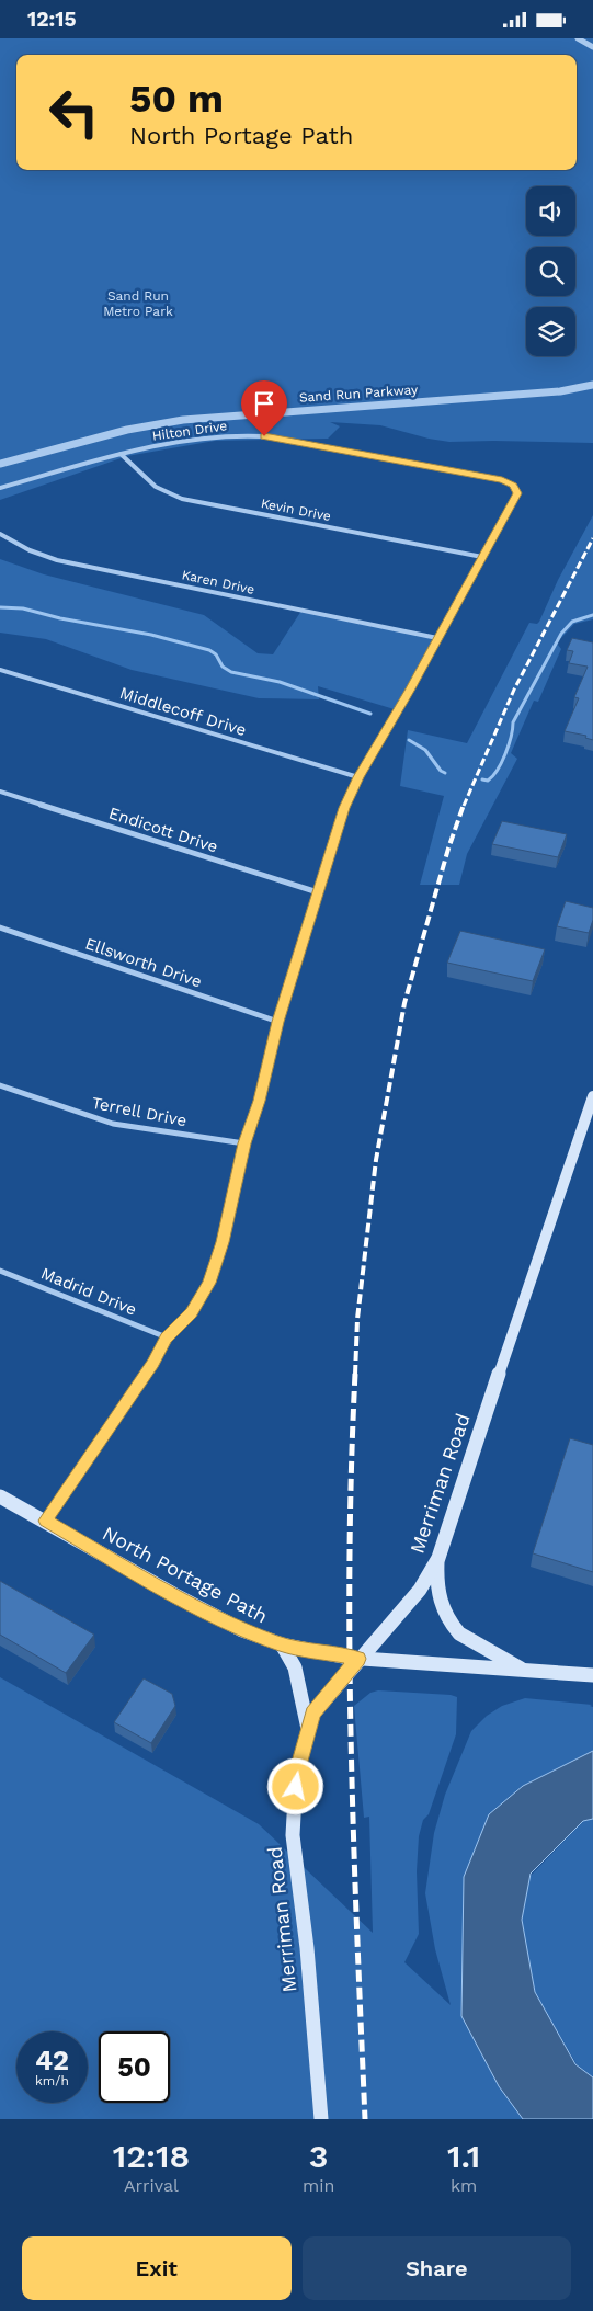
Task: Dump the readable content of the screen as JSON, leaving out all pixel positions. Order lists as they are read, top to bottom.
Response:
{
  "streets": {
    "main road": ["Merriman Road", "North Portage Path"],
    "street": [
      "Sand Run Parkway",
      "Hilton Drive",
      "Kevin Drive",
      "Karen Drive",
      "Middlecoff Drive",
      "Endicott Drive",
      "Ellsworth Drive",
      "Terrell Drive",
      "Madrid Drive"
    ]
  },
  "crossings": [
    ["Hilton Drive", "Kevin Drive"],
    ["Merriman Road", "North Portage Path"]
  ],
  "parks": ["Sand Run Metro Park"],
  "page": {
    "status": "12:15",
    "turn": ["50 m", "North Portage Path"],
    "speed": "42 km/h",
    "limit": "50",
    "eta": [
      "12:18",
      "Arrival",
      "3",
      "min",
      "1.1",
      "km"
    ],
    "buttons": ["Exit", "Share"]
  }
}
